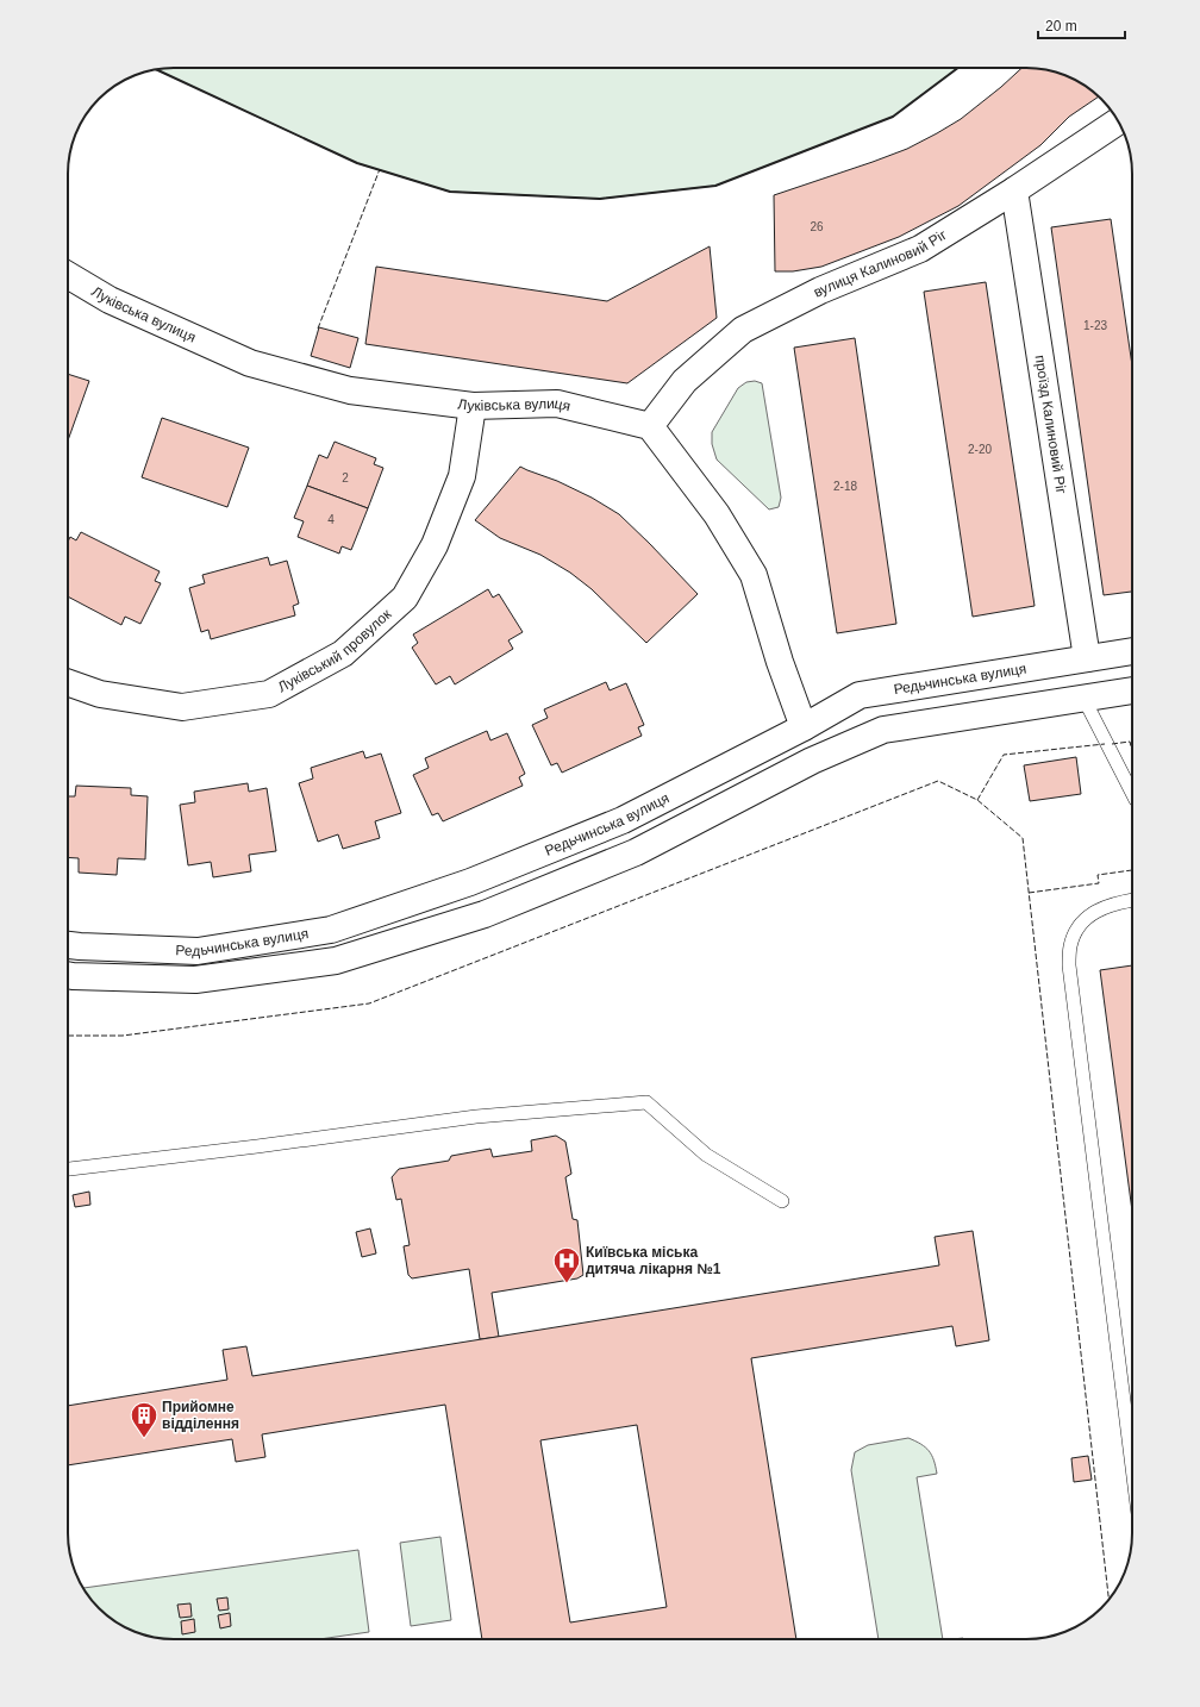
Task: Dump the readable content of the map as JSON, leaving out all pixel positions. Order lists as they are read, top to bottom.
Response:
{
  "streets": {
    "street": [
      "вулиця Калиновий Ріг",
      "Луківська вулиця",
      "проїзд Калиновий Ріг",
      "Луківський провулок",
      "Редьчинська вулиця"
    ]
  },
  "crossings": [
    ["вулиця Калиновий Ріг", "Луківська вулиця"],
    ["вулиця Калиновий Ріг", "проїзд Калиновий Ріг"],
    ["Луківська вулиця", "Луківський провулок"],
    ["проїзд Калиновий Ріг", "Редьчинська вулиця"]
  ],
  "places": {
    "hospital": ["Київська міська дитяча лікарня №1"],
    "building": ["Прийомне відділення"]
  },
  "house_numbers": [
    "26",
    "1-23",
    "2-20",
    "2",
    "2-18",
    "4"
  ],
  "scale_bar": "20 m"
}
